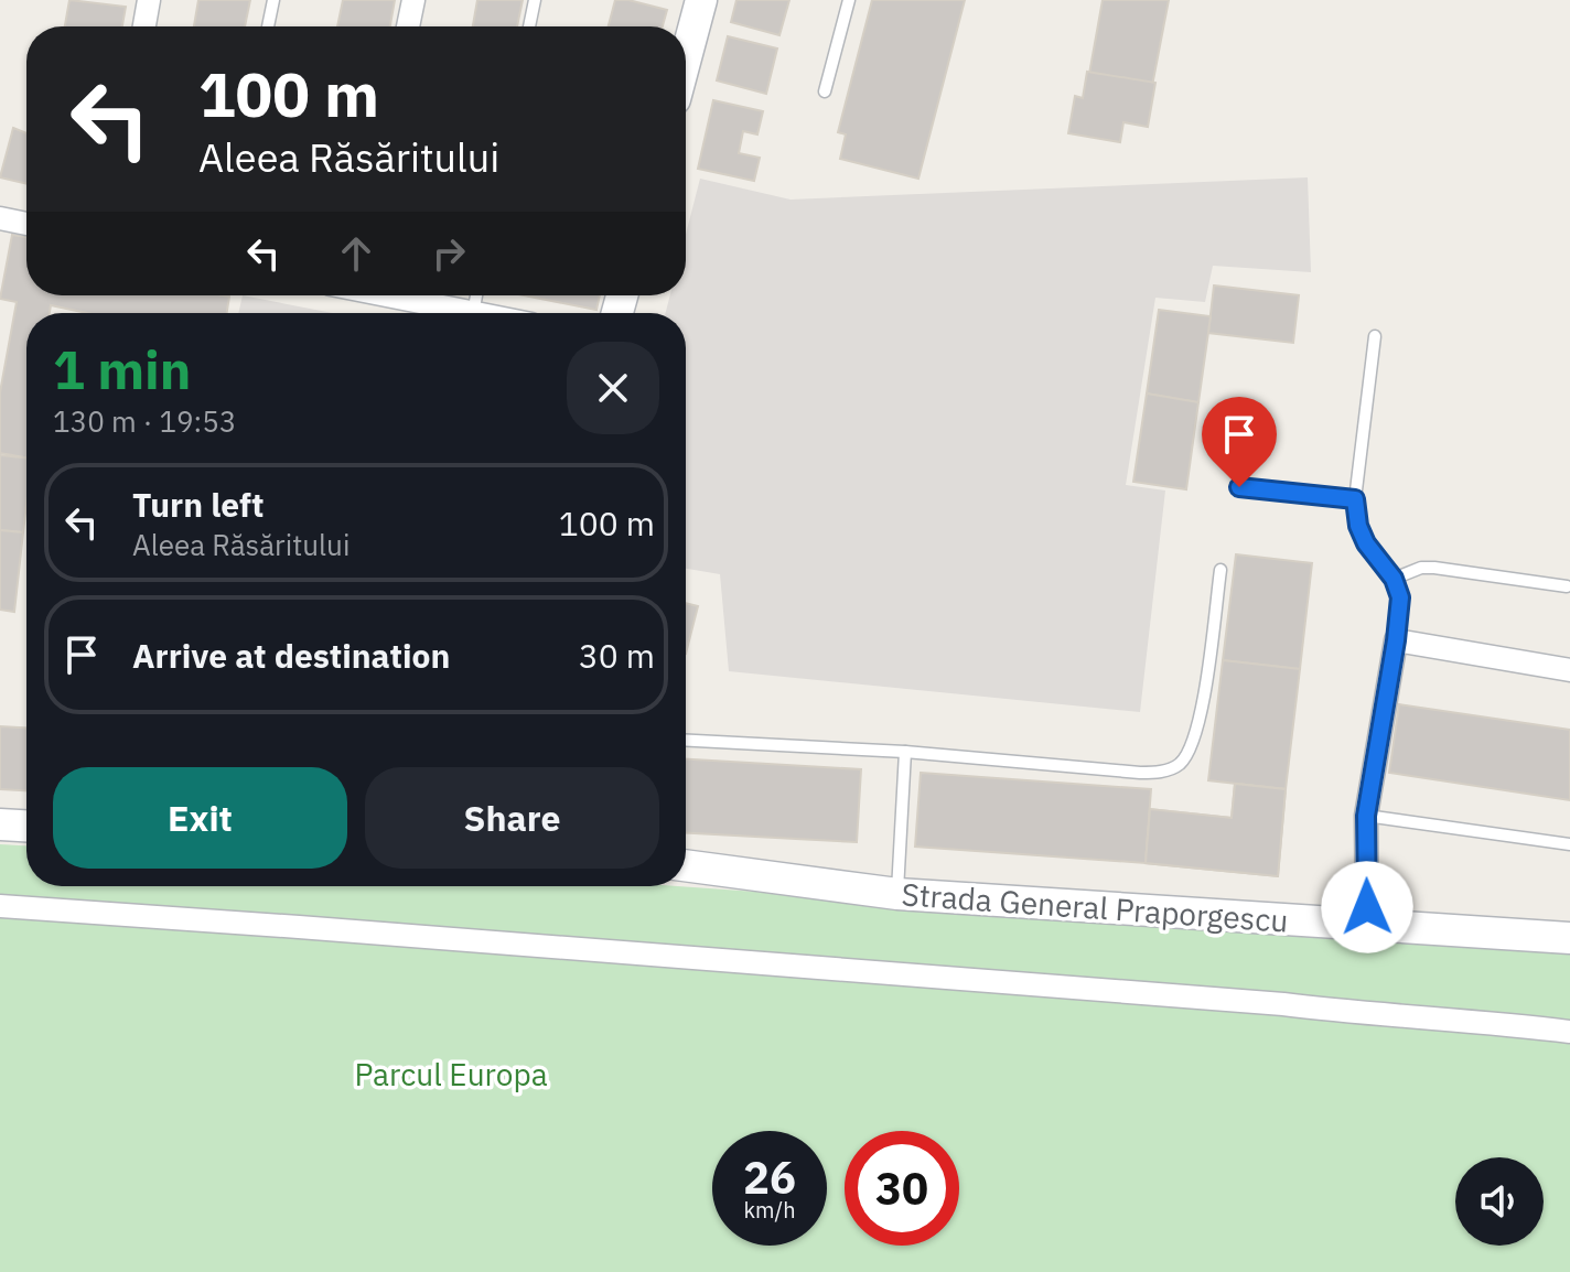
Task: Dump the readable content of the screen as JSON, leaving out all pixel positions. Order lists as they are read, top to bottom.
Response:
{
  "streets": {
    "street": ["Strada General Praporgescu"]
  },
  "parks": ["Parcul Europa"],
  "page": {
    "turn": ["100 m", "Aleea Răsăritului"],
    "heading": ["1 min", "130 m · 19:53"],
    "list": [
      {
        "name": "Turn left",
        "note": "Aleea Răsăritului",
        "value": "100 m"
      },
      {
        "name": "Arrive at destination",
        "value": "30 m"
      }
    ],
    "buttons": ["Exit", "Share"],
    "speed": "26 km/h",
    "limit": "30"
  }
}
